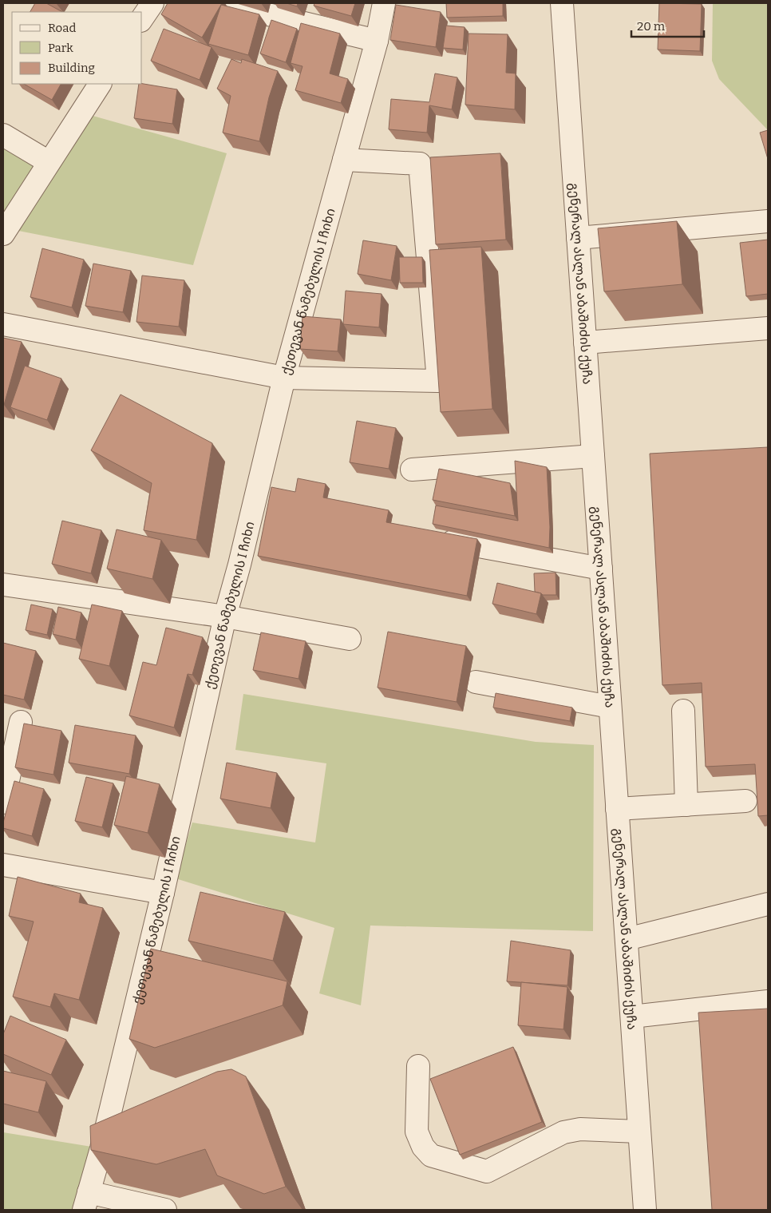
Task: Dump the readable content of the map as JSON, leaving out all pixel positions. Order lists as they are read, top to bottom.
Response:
{
  "streets": {
    "street": ["გენერალ ასლან აბაშიძის ქუჩა", "ქეთევან წამებულის I ჩიხი"]
  },
  "legend": ["Road", "Park", "Building"],
  "scale_bar": "20 m"
}
